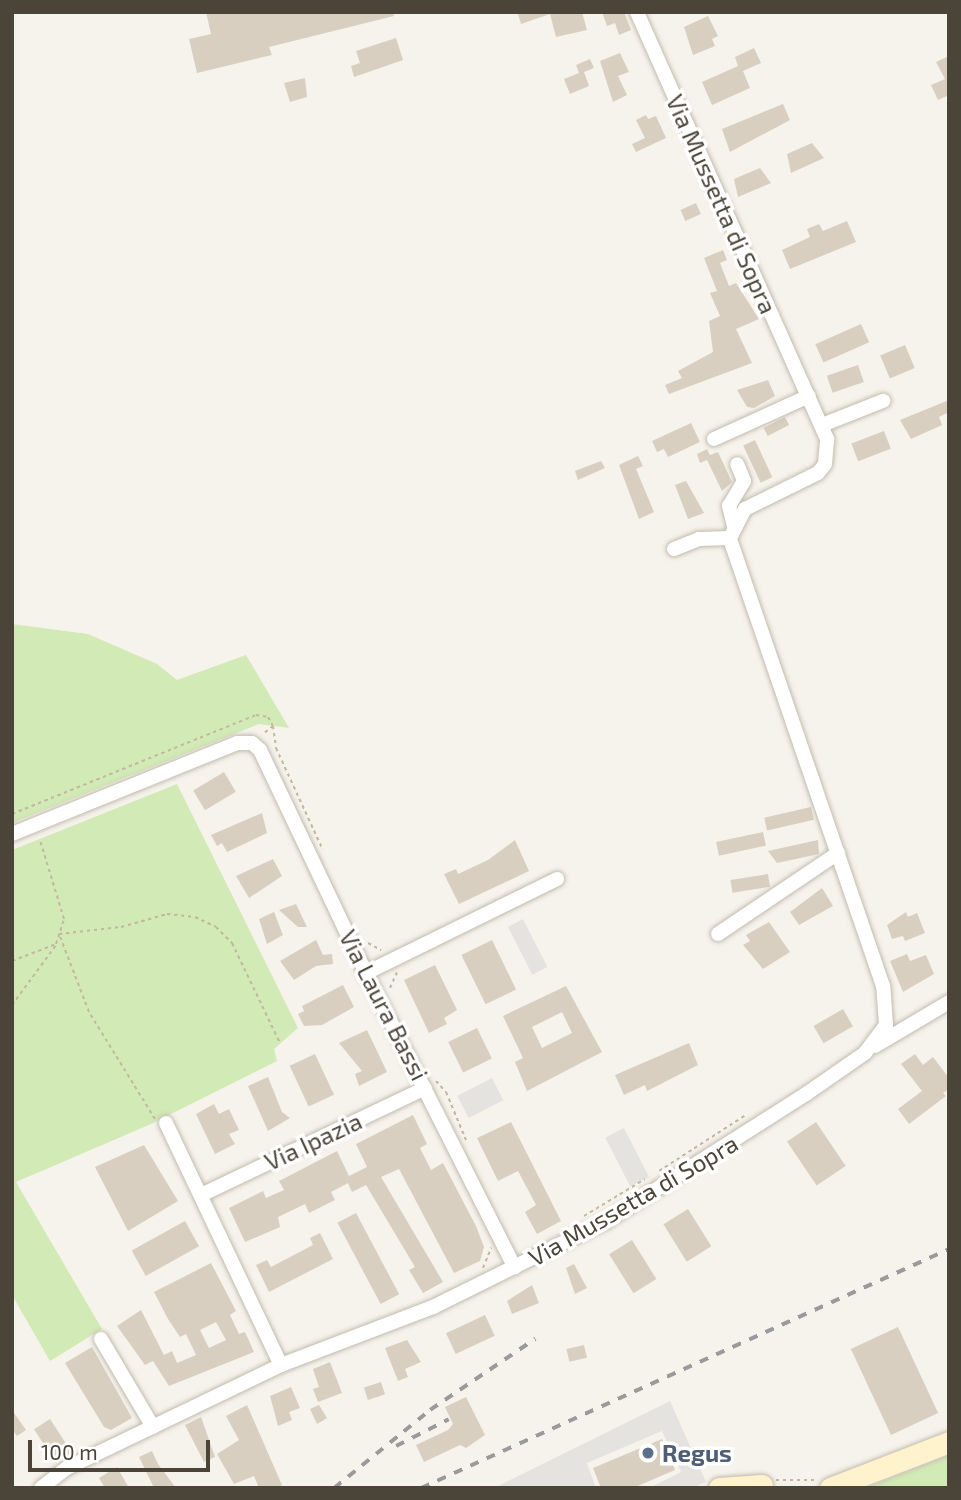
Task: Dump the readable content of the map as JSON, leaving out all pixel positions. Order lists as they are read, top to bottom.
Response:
{
  "streets": {
    "street": ["Via Mussetta di Sopra", "Via Laura Bassi", "Via Ipazia"]
  },
  "crossings": [
    ["Via Mussetta di Sopra", "Via Laura Bassi"],
    ["Via Laura Bassi", "Via Ipazia"]
  ],
  "places": ["Regus"],
  "scale_bar": "100 m"
}
